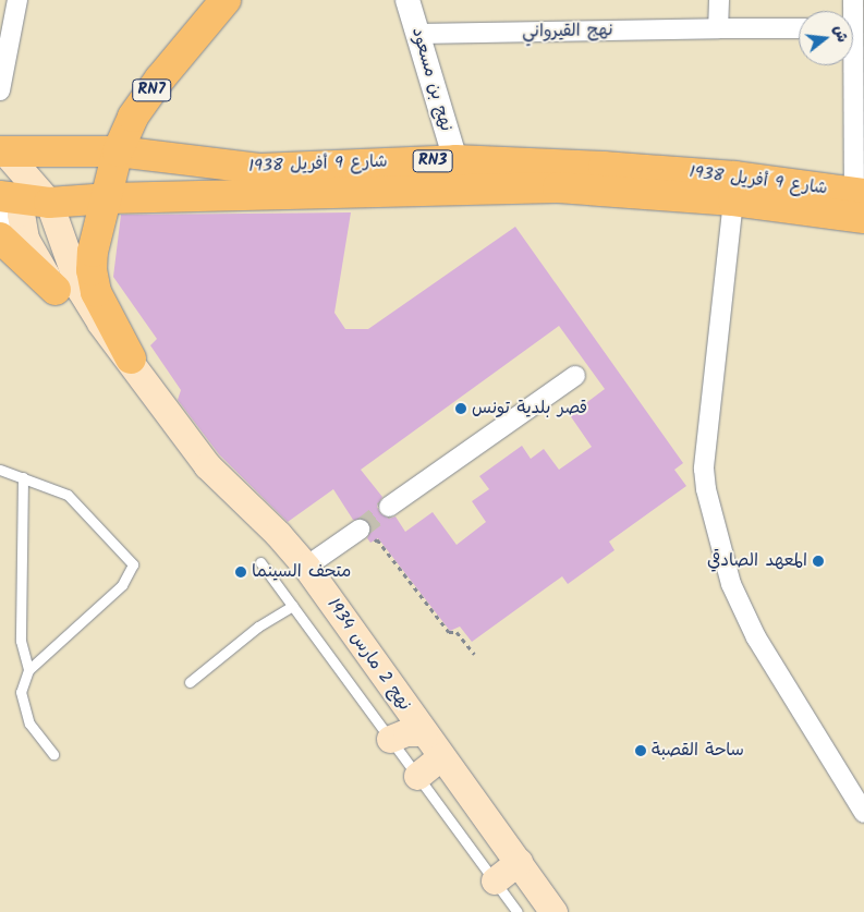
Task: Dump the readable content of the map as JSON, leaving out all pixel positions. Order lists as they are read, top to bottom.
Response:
{
  "streets": {
    "main road": [
      "RN7",
      "RN3",
      "شارع 9 أفريل 1938",
      "نهج 2 مارس 1934"
    ],
    "street": ["نهج القيرواني", "نهج بن مسعود"]
  },
  "crossings": [
    ["نهج القيرواني", "نهج بن مسعود"],
    ["نهج بن مسعود", "شارع 9 أفريل 1938"],
    ["RN7", "شارع 9 أفريل 1938"],
    ["شارع 9 أفريل 1938", "نهج 2 مارس 1934"]
  ],
  "places": [
    "قصر بلدية تونس",
    "المعهد الصادقي",
    "متحف السينما",
    "ساحة القصبة"
  ],
  "north": "right"
}
